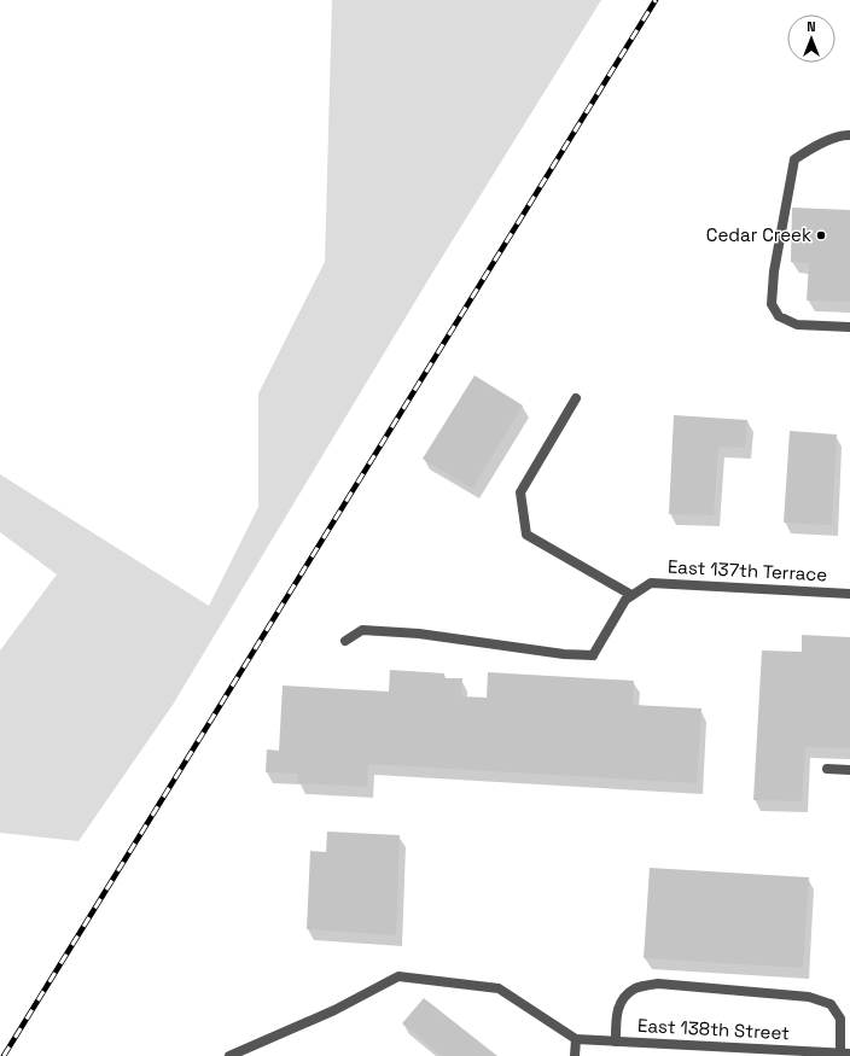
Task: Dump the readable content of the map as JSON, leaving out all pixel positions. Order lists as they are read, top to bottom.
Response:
{
  "streets": {
    "street": ["East 137th Terrace", "East 138th Street"]
  },
  "places": ["Cedar Creek"],
  "north": "top"
}
